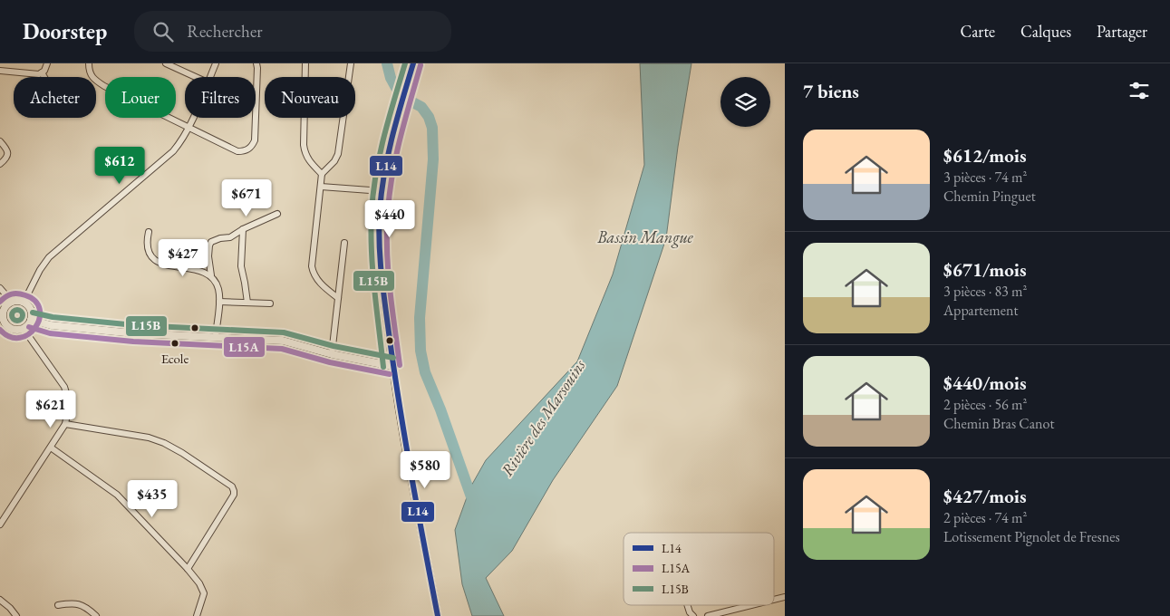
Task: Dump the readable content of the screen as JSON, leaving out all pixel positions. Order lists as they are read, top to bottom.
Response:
{
  "water": ["Bassin Mangue", "Rivière des Marsouins"],
  "places": ["Ecole"],
  "lines": ["transit line L14", "transit line L15B", "transit line L15A"],
  "legend": ["L14", "L15A", "L15B"],
  "page": {
    "header": "Doorstep",
    "search": "Rechercher",
    "nav": ["Carte", "Calques", "Partager"],
    "heading": "7 biens",
    "chip": [
      "Acheter",
      "Louer",
      "Filtres",
      "Nouveau"
    ],
    "list": [
      {
        "name": "$612/mois",
        "note": "3 pièces · 74 m² · Chemin Pinguet"
      },
      {
        "name": "$671/mois",
        "note": "3 pièces · 83 m² · Appartement"
      },
      {
        "name": "$440/mois",
        "note": "2 pièces · 56 m² · Chemin Bras Canot"
      },
      {
        "name": "$427/mois",
        "note": "2 pièces · 74 m² · Lotissement Pignolet de Fresnes"
      }
    ],
    "price": [
      "$612",
      "$671",
      "$440",
      "$427",
      "$621",
      "$580",
      "$435"
    ]
  }
}
